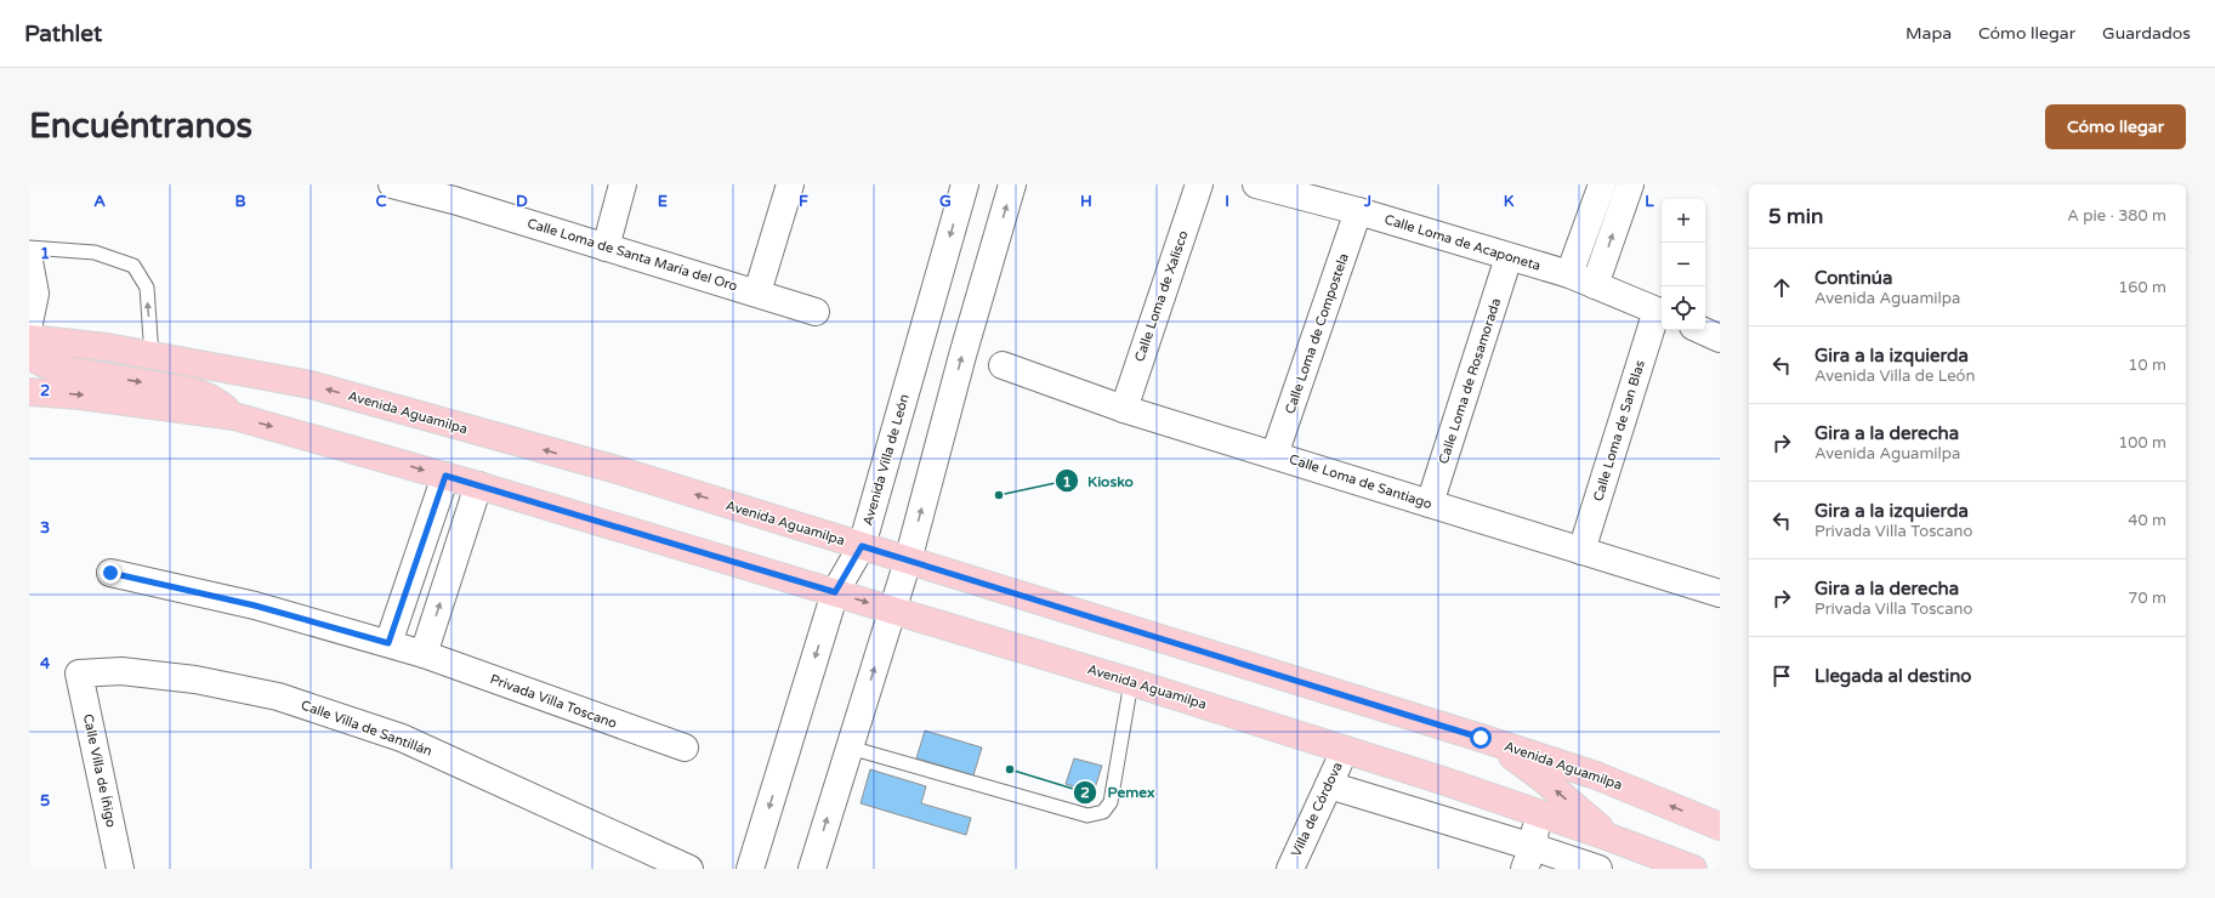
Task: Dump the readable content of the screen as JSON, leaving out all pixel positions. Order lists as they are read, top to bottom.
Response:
{
  "streets": {
    "main road": ["Avenida Aguamilpa"],
    "street": [
      "Calle Loma de Acaponeta",
      "Calle Loma de Santa María del Oro",
      "Calle Loma de Xalisco",
      "Calle Loma de Compostela",
      "Calle Loma de Rosamorada",
      "Calle Loma de San Blas",
      "Avenida Villa de León",
      "Calle Loma de Santiago",
      "Privada Villa Toscano",
      "Calle Villa de Santillán",
      "Calle Villa de Íñigo",
      "Villa de Córdova"
    ]
  },
  "crossings": [
    ["Calle Loma de Acaponeta", "Calle Loma de Compostela"],
    ["Calle Loma de Acaponeta", "Calle Loma de Rosamorada"],
    ["Calle Loma de Acaponeta", "Calle Loma de San Blas"],
    ["Calle Loma de Xalisco", "Calle Loma de Santiago"],
    ["Calle Loma de Compostela", "Calle Loma de Santiago"],
    ["Calle Loma de Rosamorada", "Calle Loma de Santiago"],
    ["Avenida Aguamilpa", "Avenida Villa de León"],
    ["Avenida Aguamilpa", "Villa de Córdova"],
    ["Calle Loma de San Blas", "Calle Loma de Santiago"],
    ["Calle Villa de Santillán", "Calle Villa de Íñigo"]
  ],
  "places": ["Kiosko", "Pemex"],
  "page": {
    "header": "Pathlet",
    "nav": ["Mapa", "Cómo llegar", "Guardados"],
    "buttons": "Cómo llegar",
    "title": "Encuéntranos",
    "heading": ["5 min", "A pie · 380 m"],
    "map_buttons": ["+", "−"],
    "list": [
      ["Continúa", "Avenida Aguamilpa", "160 m"],
      ["Gira a la izquierda", "Avenida Villa de León", "10 m"],
      ["Gira a la derecha", "Avenida Aguamilpa", "100 m"],
      ["Gira a la izquierda", "Privada Villa Toscano", "40 m"],
      ["Gira a la derecha", "Privada Villa Toscano", "70 m"],
      "Llegada al destino"
    ]
  },
  "grid": {
    "columns": [
      "A",
      "B",
      "C",
      "D",
      "E",
      "F",
      "G",
      "H",
      "I",
      "J",
      "K",
      "L"
    ],
    "rows": [
      "1",
      "2",
      "3",
      "4",
      "5"
    ]
  }
}
